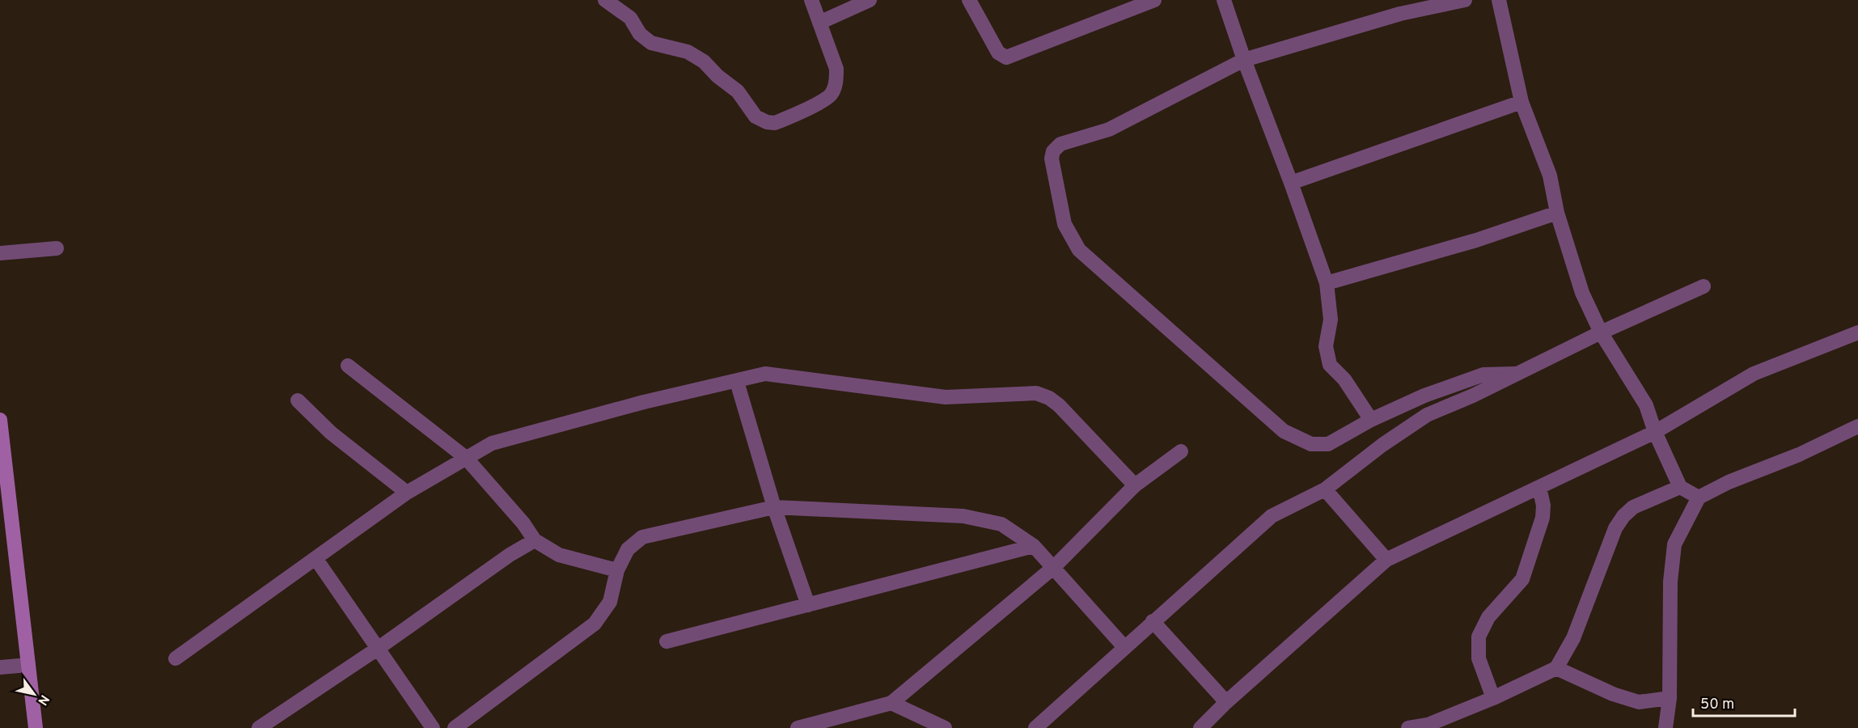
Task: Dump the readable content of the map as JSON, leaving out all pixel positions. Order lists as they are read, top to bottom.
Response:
{
  "scale_bar": "50 m",
  "north": "bottom right"
}
